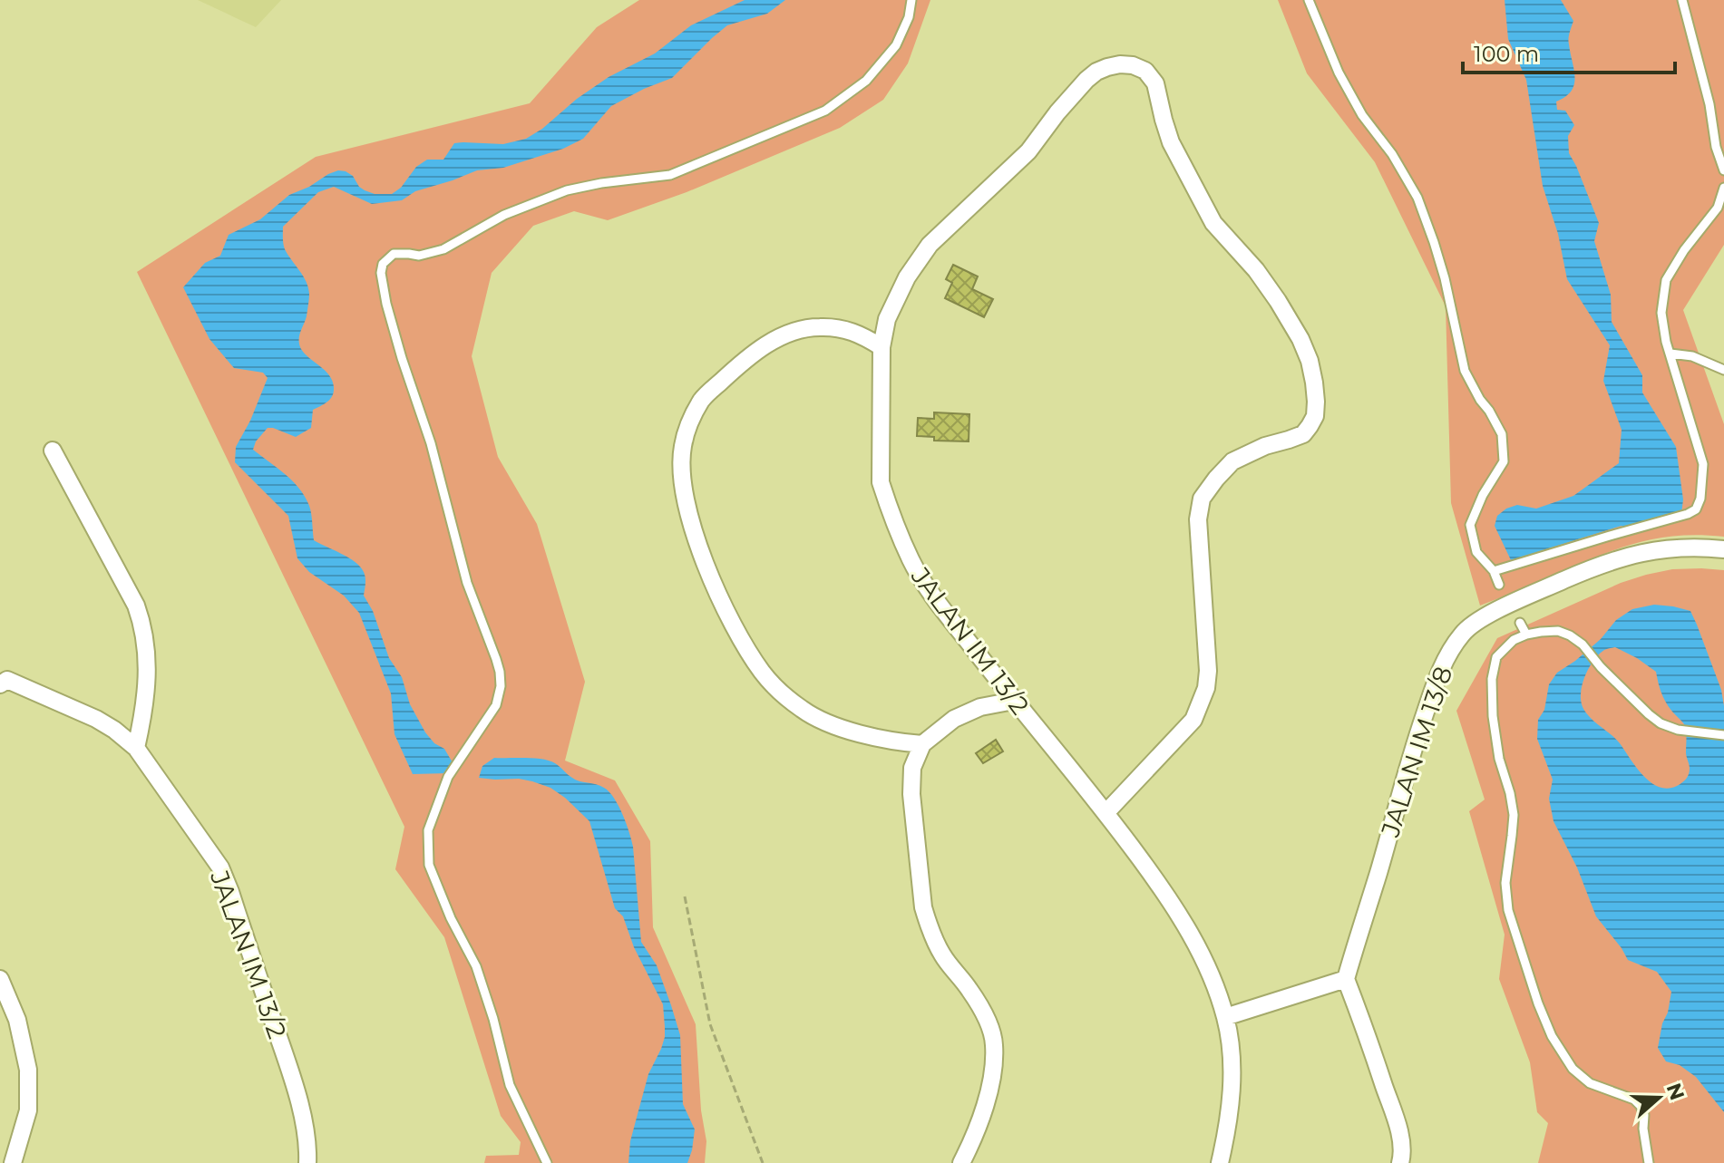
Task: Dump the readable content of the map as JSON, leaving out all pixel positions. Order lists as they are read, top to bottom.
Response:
{
  "streets": {
    "street": ["JALAN IM 13/2", "JALAN IM 13/8"]
  },
  "scale_bar": "100 m",
  "north": "right"
}
